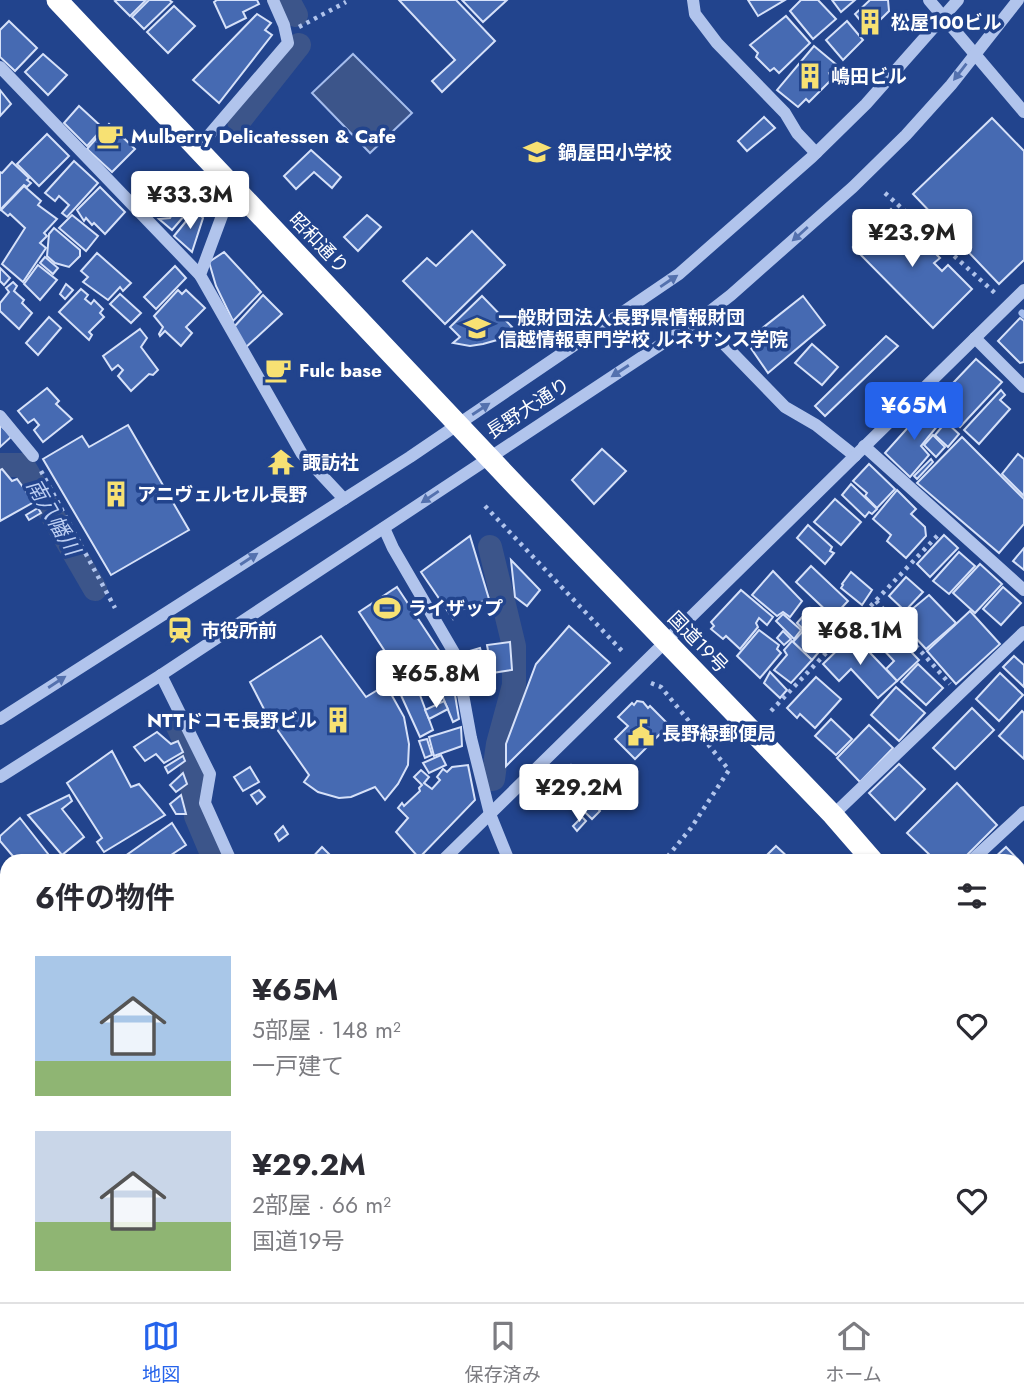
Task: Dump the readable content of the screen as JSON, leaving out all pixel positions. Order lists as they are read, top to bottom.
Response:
{
  "streets": {
    "highway": ["昭和通り", "国道19号"],
    "street": ["長野大通り"]
  },
  "crossings": [
    ["昭和通り", "長野大通り"],
    ["昭和通り", "国道19号"],
    ["長野大通り", "国道19号"]
  ],
  "water": ["南八幡川"],
  "places": {
    "building": [
      "松屋100ビル",
      "嶋田ビル",
      "アニヴェルセル長野",
      "NTTドコモ長野ビル"
    ],
    "cafe": ["Mulberry Delicatessen & Cafe", "Fulc base"],
    "school or university": ["鍋屋田小学校", "一般財団法人長野県情報財団 信越情報専門学校 ルネサンス学院"],
    "temple": ["諏訪社"],
    "sports": ["ライザップ"],
    "station": ["市役所前"],
    "public building": ["長野緑郵便局"]
  },
  "page": {
    "price": [
      "¥33.3M",
      "¥23.9M",
      "¥65M",
      "¥68.1M",
      "¥65.8M",
      "¥29.2M"
    ],
    "heading": "6件の物件",
    "list": [
      {
        "name": "¥65M",
        "note": "5部屋 · 148 m² · 一戸建て"
      },
      {
        "name": "¥29.2M",
        "note": "2部屋 · 66 m² · 国道19号"
      }
    ],
    "tabs": ["地図", "保存済み", "ホーム"]
  }
}
